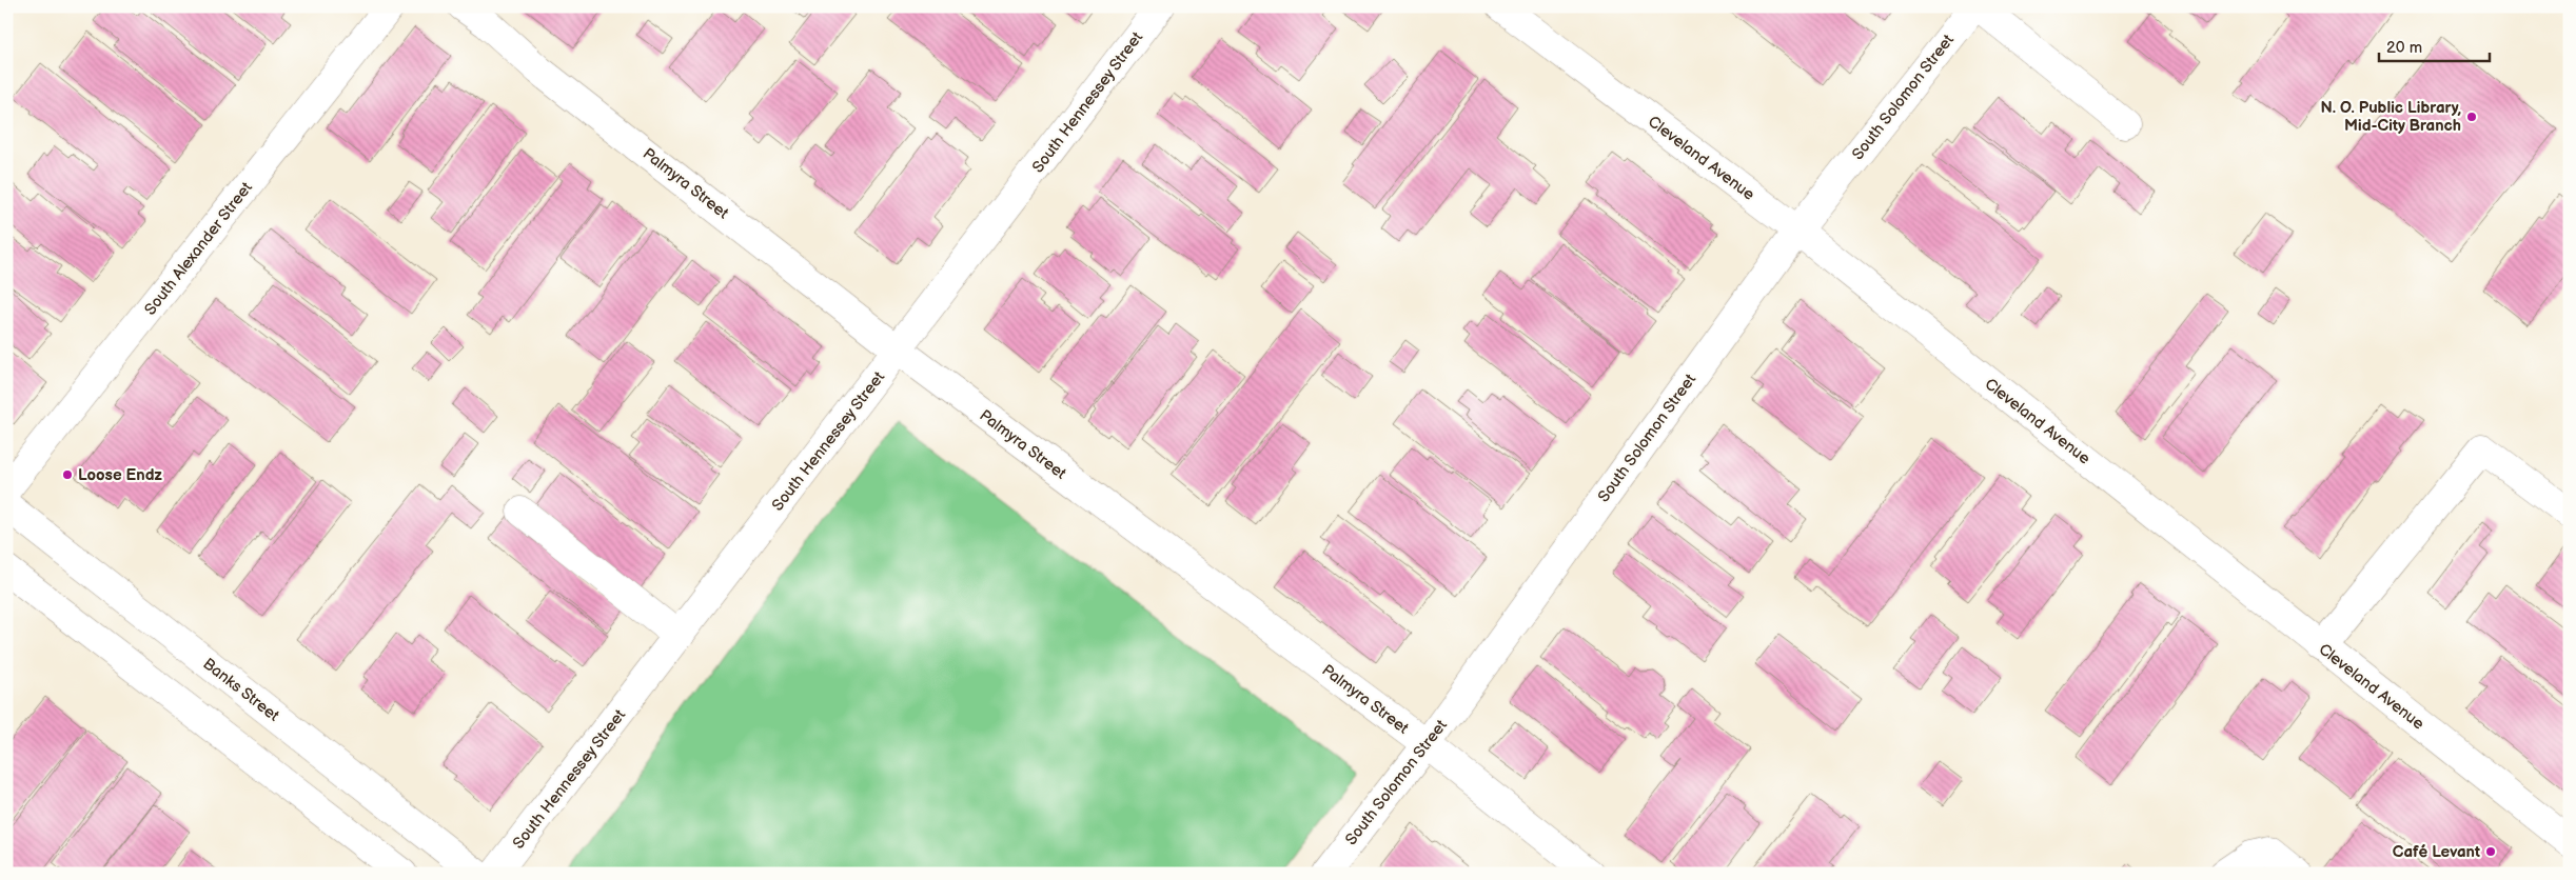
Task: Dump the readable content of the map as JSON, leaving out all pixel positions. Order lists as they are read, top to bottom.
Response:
{
  "streets": {
    "street": [
      "South Solomon Street",
      "South Hennessey Street",
      "Cleveland Avenue",
      "Palmyra Street",
      "South Alexander Street",
      "Banks Street"
    ]
  },
  "crossings": [
    ["South Solomon Street", "Cleveland Avenue"],
    ["South Solomon Street", "Palmyra Street"],
    ["South Hennessey Street", "Palmyra Street"]
  ],
  "places": ["N. O. Public Library, Mid-City Branch", "Loose Endz", "Café Levant"],
  "scale_bar": "20 m"
}
